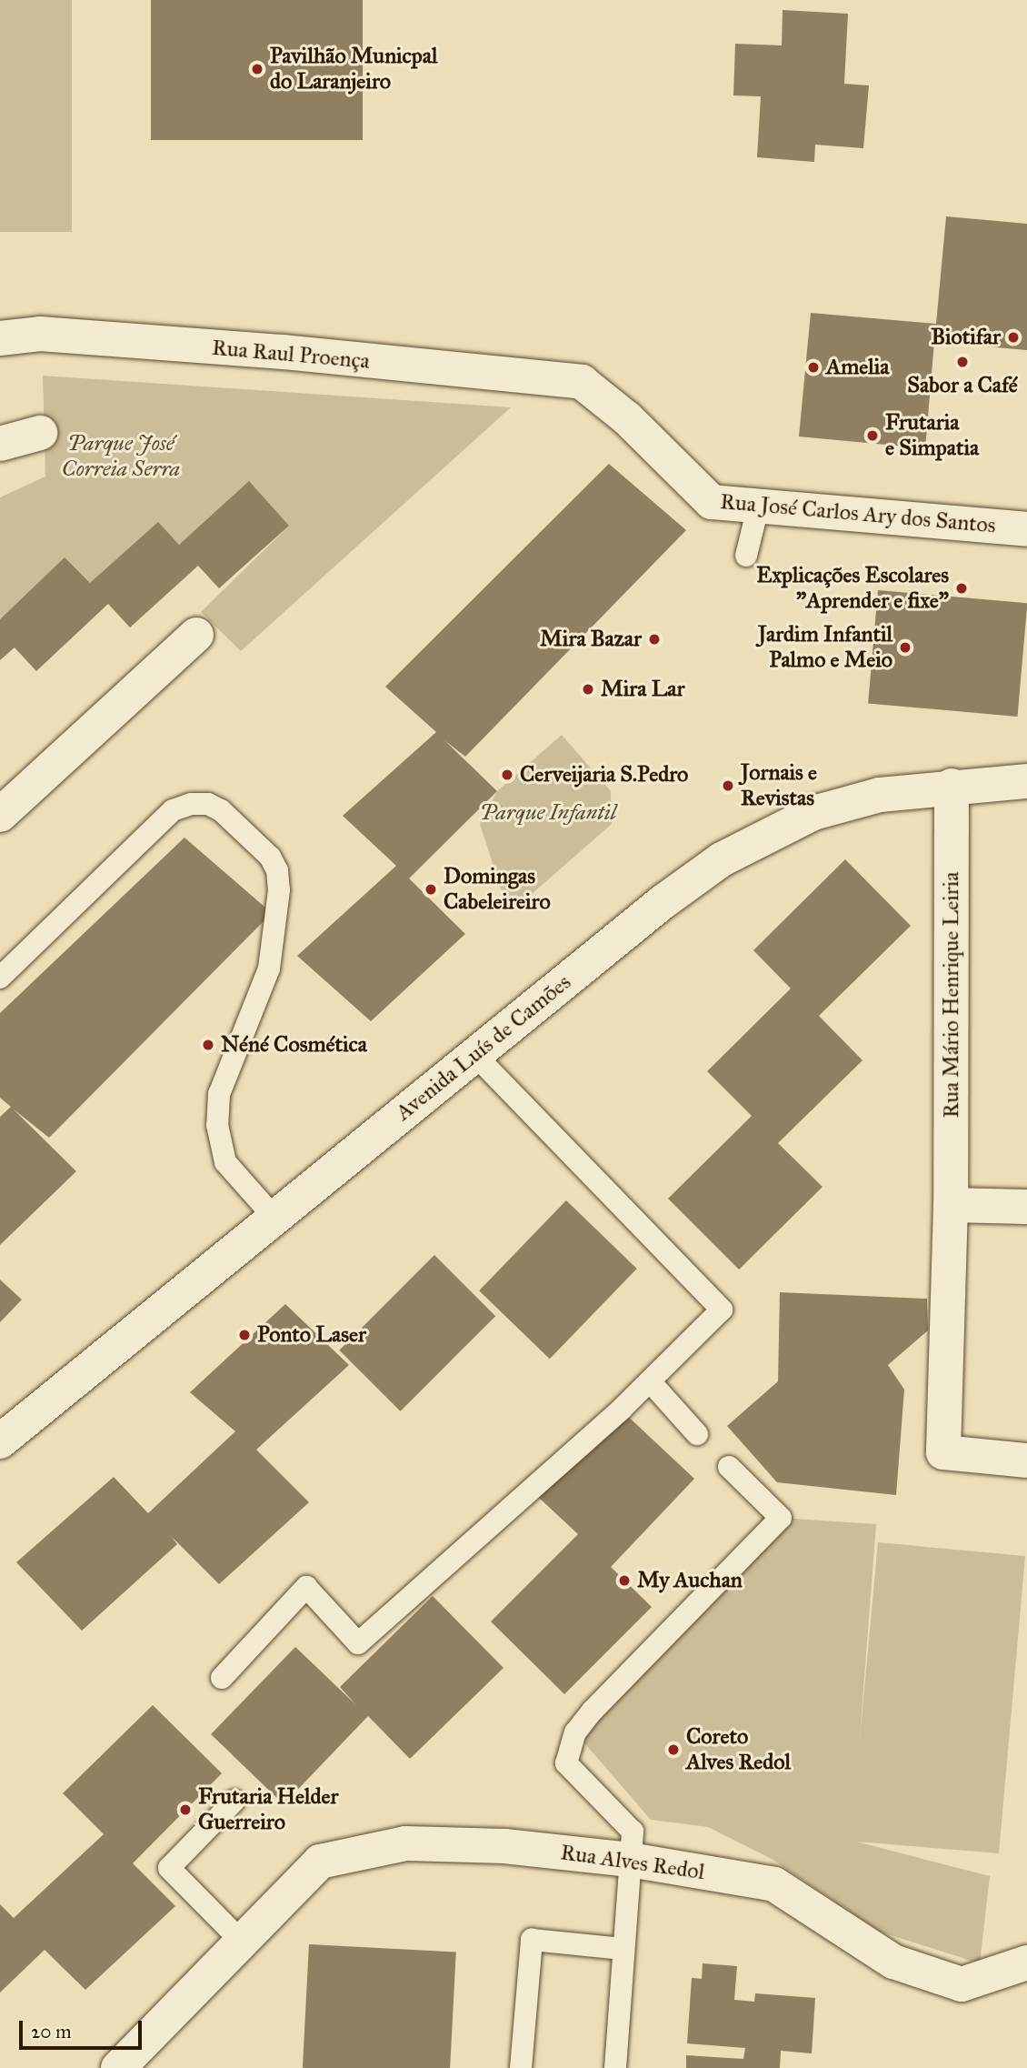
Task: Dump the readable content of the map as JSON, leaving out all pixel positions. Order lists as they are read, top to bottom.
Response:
{
  "streets": {
    "street": [
      "Rua Raul Proença",
      "Rua José Carlos Ary dos Santos",
      "Rua Mário Henrique Leiria",
      "Avenida Luís de Camões",
      "Rua Alves Redol"
    ]
  },
  "crossings": [
    ["Rua Raul Proença", "Rua José Carlos Ary dos Santos"],
    ["Rua Mário Henrique Leiria", "Avenida Luís de Camões"]
  ],
  "parks": ["Parque José Correia Serra", "Parque Infantil"],
  "places": [
    "Pavilhão Municpal do Laranjeiro",
    "Biotifar",
    "Sabor a Café",
    "Amelia",
    "Frutaria e Simpatia",
    "Explicações Escolares \"Aprender e fixe\"",
    "Mira Bazar",
    "Jardim Infantil Palmo e Meio",
    "Mira Lar",
    "Cerveijaria S.Pedro",
    "Jornais e Revistas",
    "Domingas Cabeleireiro",
    "Néné Cosmética",
    "Ponto Laser",
    "My Auchan",
    "Coreto Alves Redol",
    "Frutaria Helder Guerreiro"
  ],
  "scale_bar": "20 m"
}
